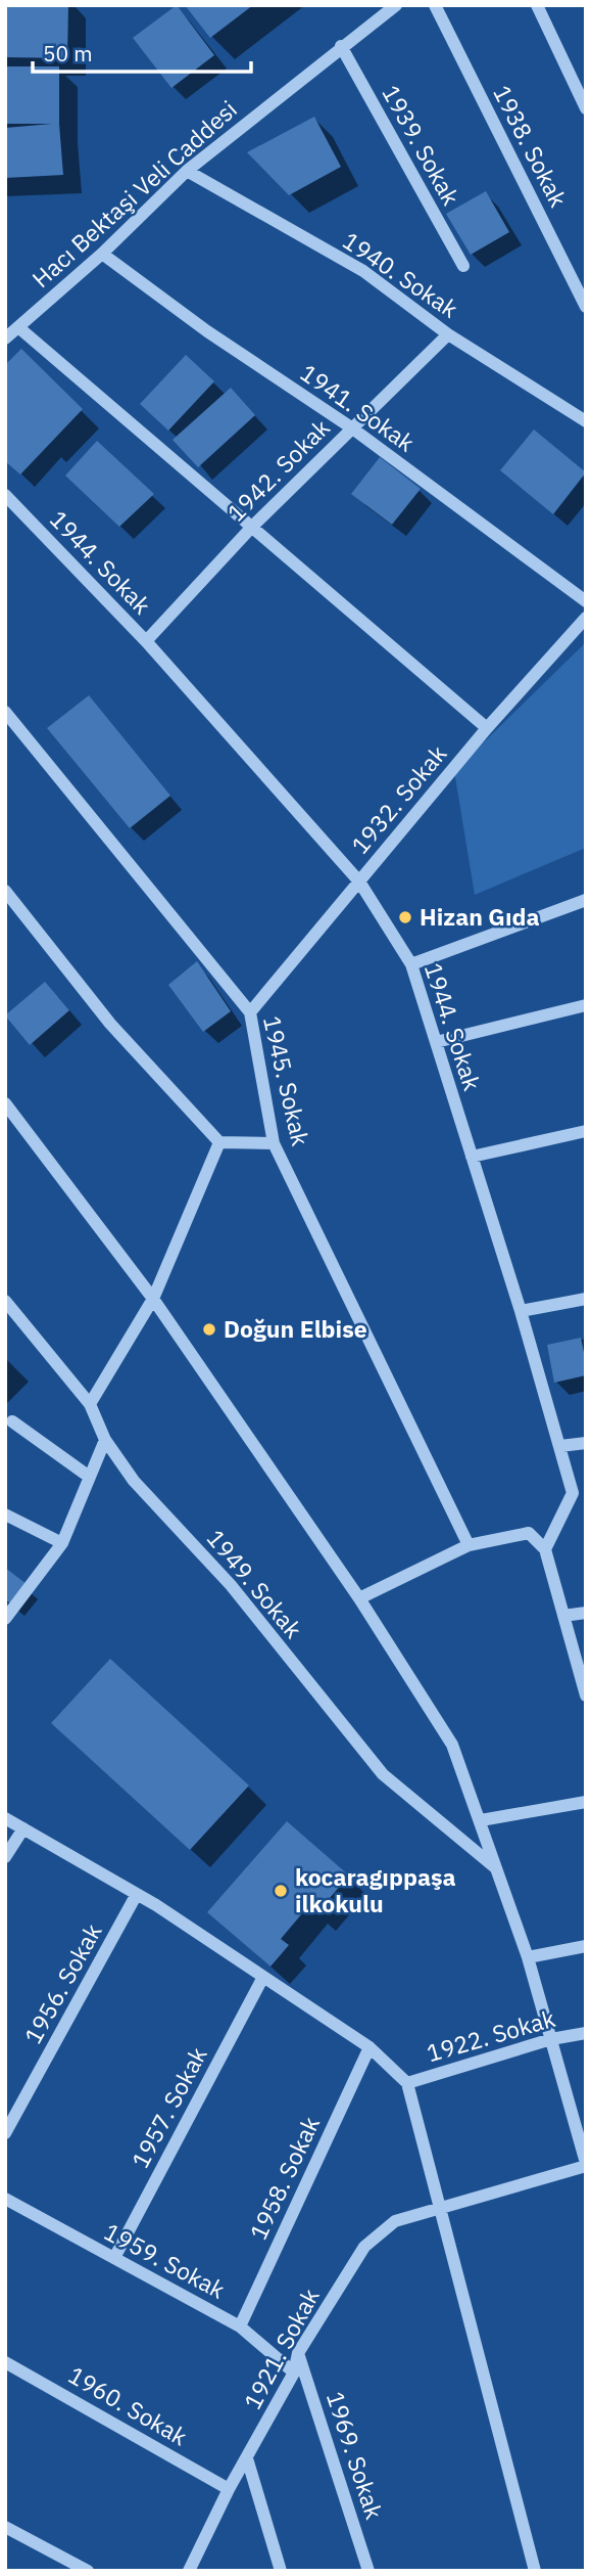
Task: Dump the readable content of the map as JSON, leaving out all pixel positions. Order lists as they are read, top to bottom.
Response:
{
  "streets": {
    "street": [
      "1939. Sokak",
      "1938. Sokak",
      "Hacı Bektaşi Veli Caddesi",
      "1940. Sokak",
      "1941. Sokak",
      "1942. Sokak",
      "1944. Sokak",
      "1932. Sokak",
      "1945. Sokak",
      "1949. Sokak",
      "1956. Sokak",
      "1922. Sokak",
      "1957. Sokak",
      "1958. Sokak",
      "1959. Sokak",
      "1921. Sokak",
      "1960. Sokak",
      "1969. Sokak"
    ]
  },
  "crossings": [
    ["1939. Sokak", "Hacı Bektaşi Veli Caddesi"],
    ["Hacı Bektaşi Veli Caddesi", "1940. Sokak"],
    ["Hacı Bektaşi Veli Caddesi", "1941. Sokak"],
    ["1940. Sokak", "1942. Sokak"],
    ["1941. Sokak", "1942. Sokak"],
    ["1942. Sokak", "1944. Sokak"],
    ["1944. Sokak", "1932. Sokak"],
    ["1932. Sokak", "1945. Sokak"],
    ["1957. Sokak", "1959. Sokak"],
    ["1958. Sokak", "1959. Sokak"],
    ["1959. Sokak", "1921. Sokak"],
    ["1921. Sokak", "1960. Sokak"],
    ["1921. Sokak", "1969. Sokak"]
  ],
  "places": ["Hizan Gıda", "Doğun Elbise", "kocaragıppaşa ilkokulu"],
  "scale_bar": "50 m"
}
